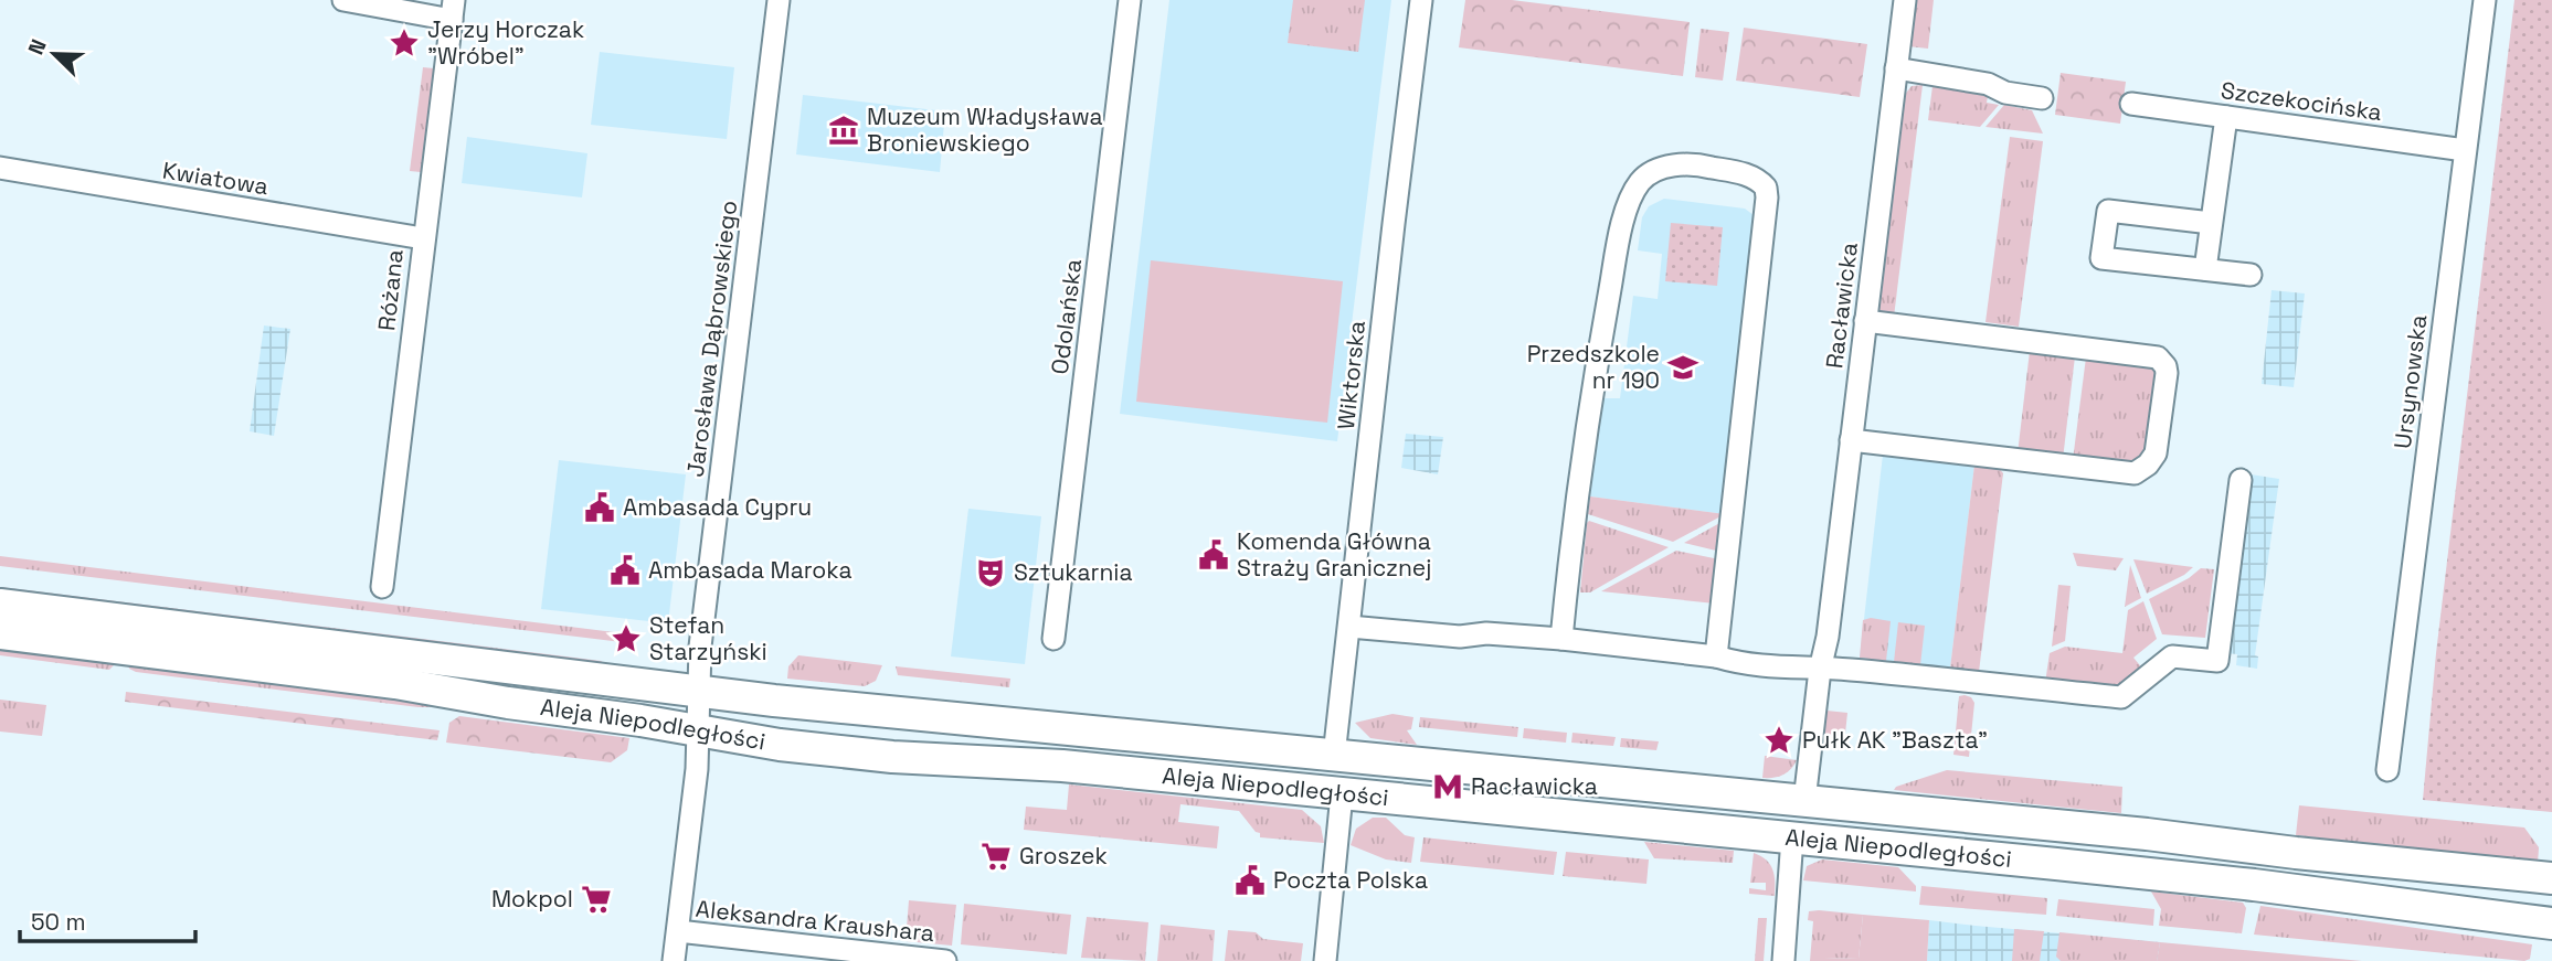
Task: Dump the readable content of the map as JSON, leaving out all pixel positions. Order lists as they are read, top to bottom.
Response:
{
  "streets": {
    "main road": ["Aleja Niepodległości"],
    "street": [
      "Szczekocińska",
      "Kwiatowa",
      "Różana",
      "Racławicka",
      "Odolańska",
      "Jarosława Dąbrowskiego",
      "Wiktorska",
      "Ursynowska",
      "Aleksandra Kraushara"
    ]
  },
  "crossings": [
    ["Szczekocińska", "Ursynowska"],
    ["Kwiatowa", "Różana"],
    ["Racławicka", "Aleja Niepodległości"],
    ["Jarosława Dąbrowskiego", "Aleja Niepodległości"],
    ["Jarosława Dąbrowskiego", "Aleksandra Kraushara"],
    ["Wiktorska", "Aleja Niepodległości"]
  ],
  "places": {
    "place": ["Jerzy Horczak \"Wróbel\"", "Stefan Starzyński", "Pułk AK \"Baszta\""],
    "museum": ["Muzeum Władysława Broniewskiego"],
    "school or university": ["Przedszkole nr 190"],
    "public building": [
      "Ambasada Cypru",
      "Komenda Główna Straży Granicznej",
      "Ambasada Maroka",
      "Poczta Polska"
    ],
    "theatre": ["Sztukarnia"],
    "metro station": ["Racławicka"],
    "supermarket": ["Groszek", "Mokpol"]
  },
  "scale_bar": "50 m",
  "north": "top left"
}
